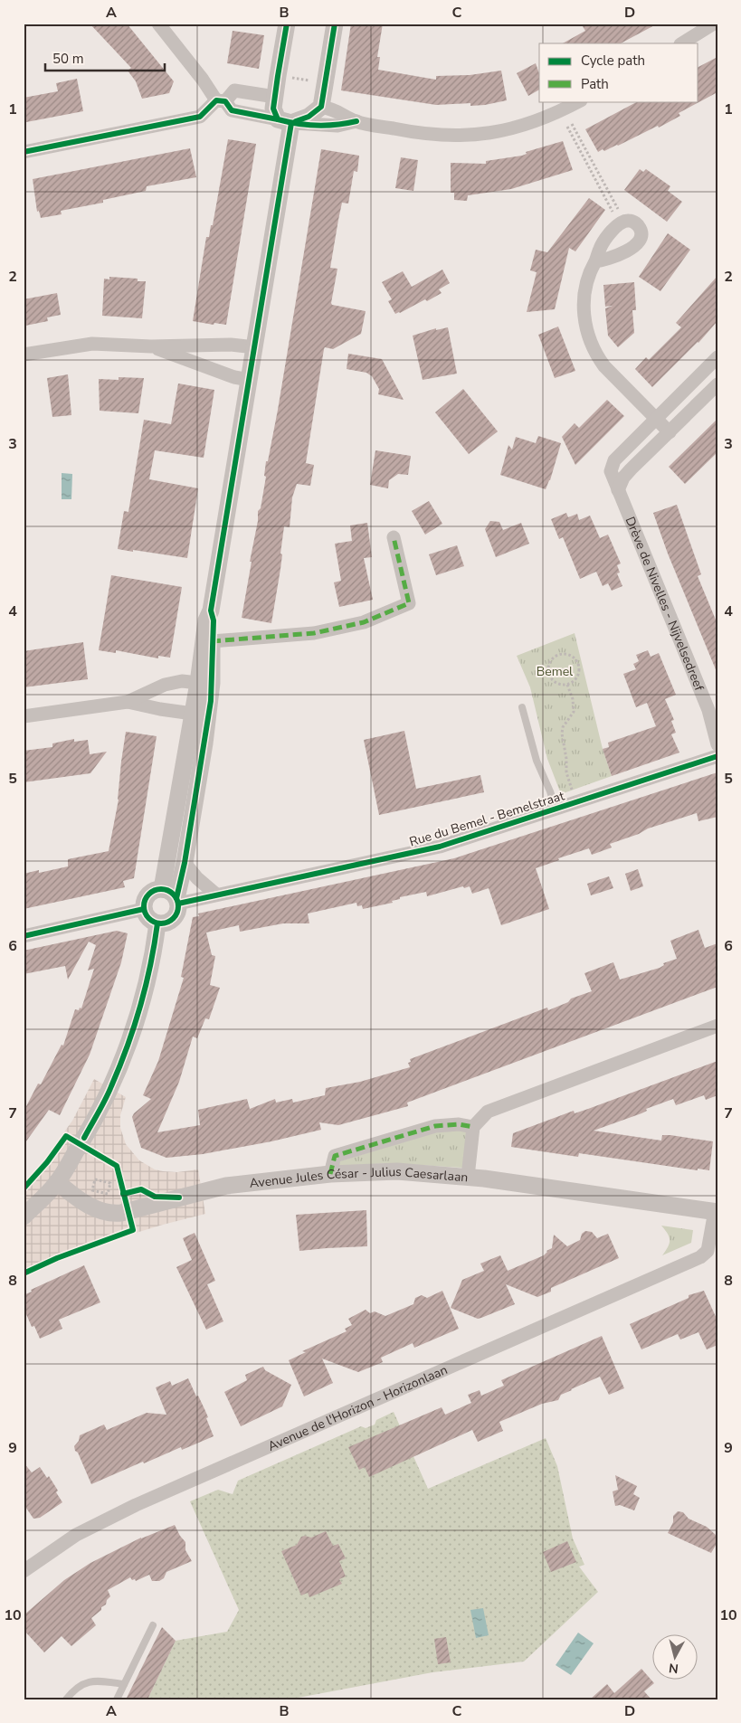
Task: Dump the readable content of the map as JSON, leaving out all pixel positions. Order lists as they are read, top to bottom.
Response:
{
  "streets": {
    "street": [
      "Drève de Nivelles - Nijvelsedreef",
      "Rue du Bemel - Bemelstraat",
      "Avenue Jules César - Julius Caesarlaan",
      "Avenue de l'Horizon - Horizonlaan"
    ]
  },
  "parks": ["Bemel"],
  "legend": ["Cycle path", "Path"],
  "scale_bar": "50 m",
  "north": "bottom",
  "grid": {
    "columns": [
      "A",
      "B",
      "C",
      "D"
    ],
    "rows": [
      "1",
      "2",
      "3",
      "4",
      "5",
      "6",
      "7",
      "8",
      "9",
      "10"
    ]
  }
}
